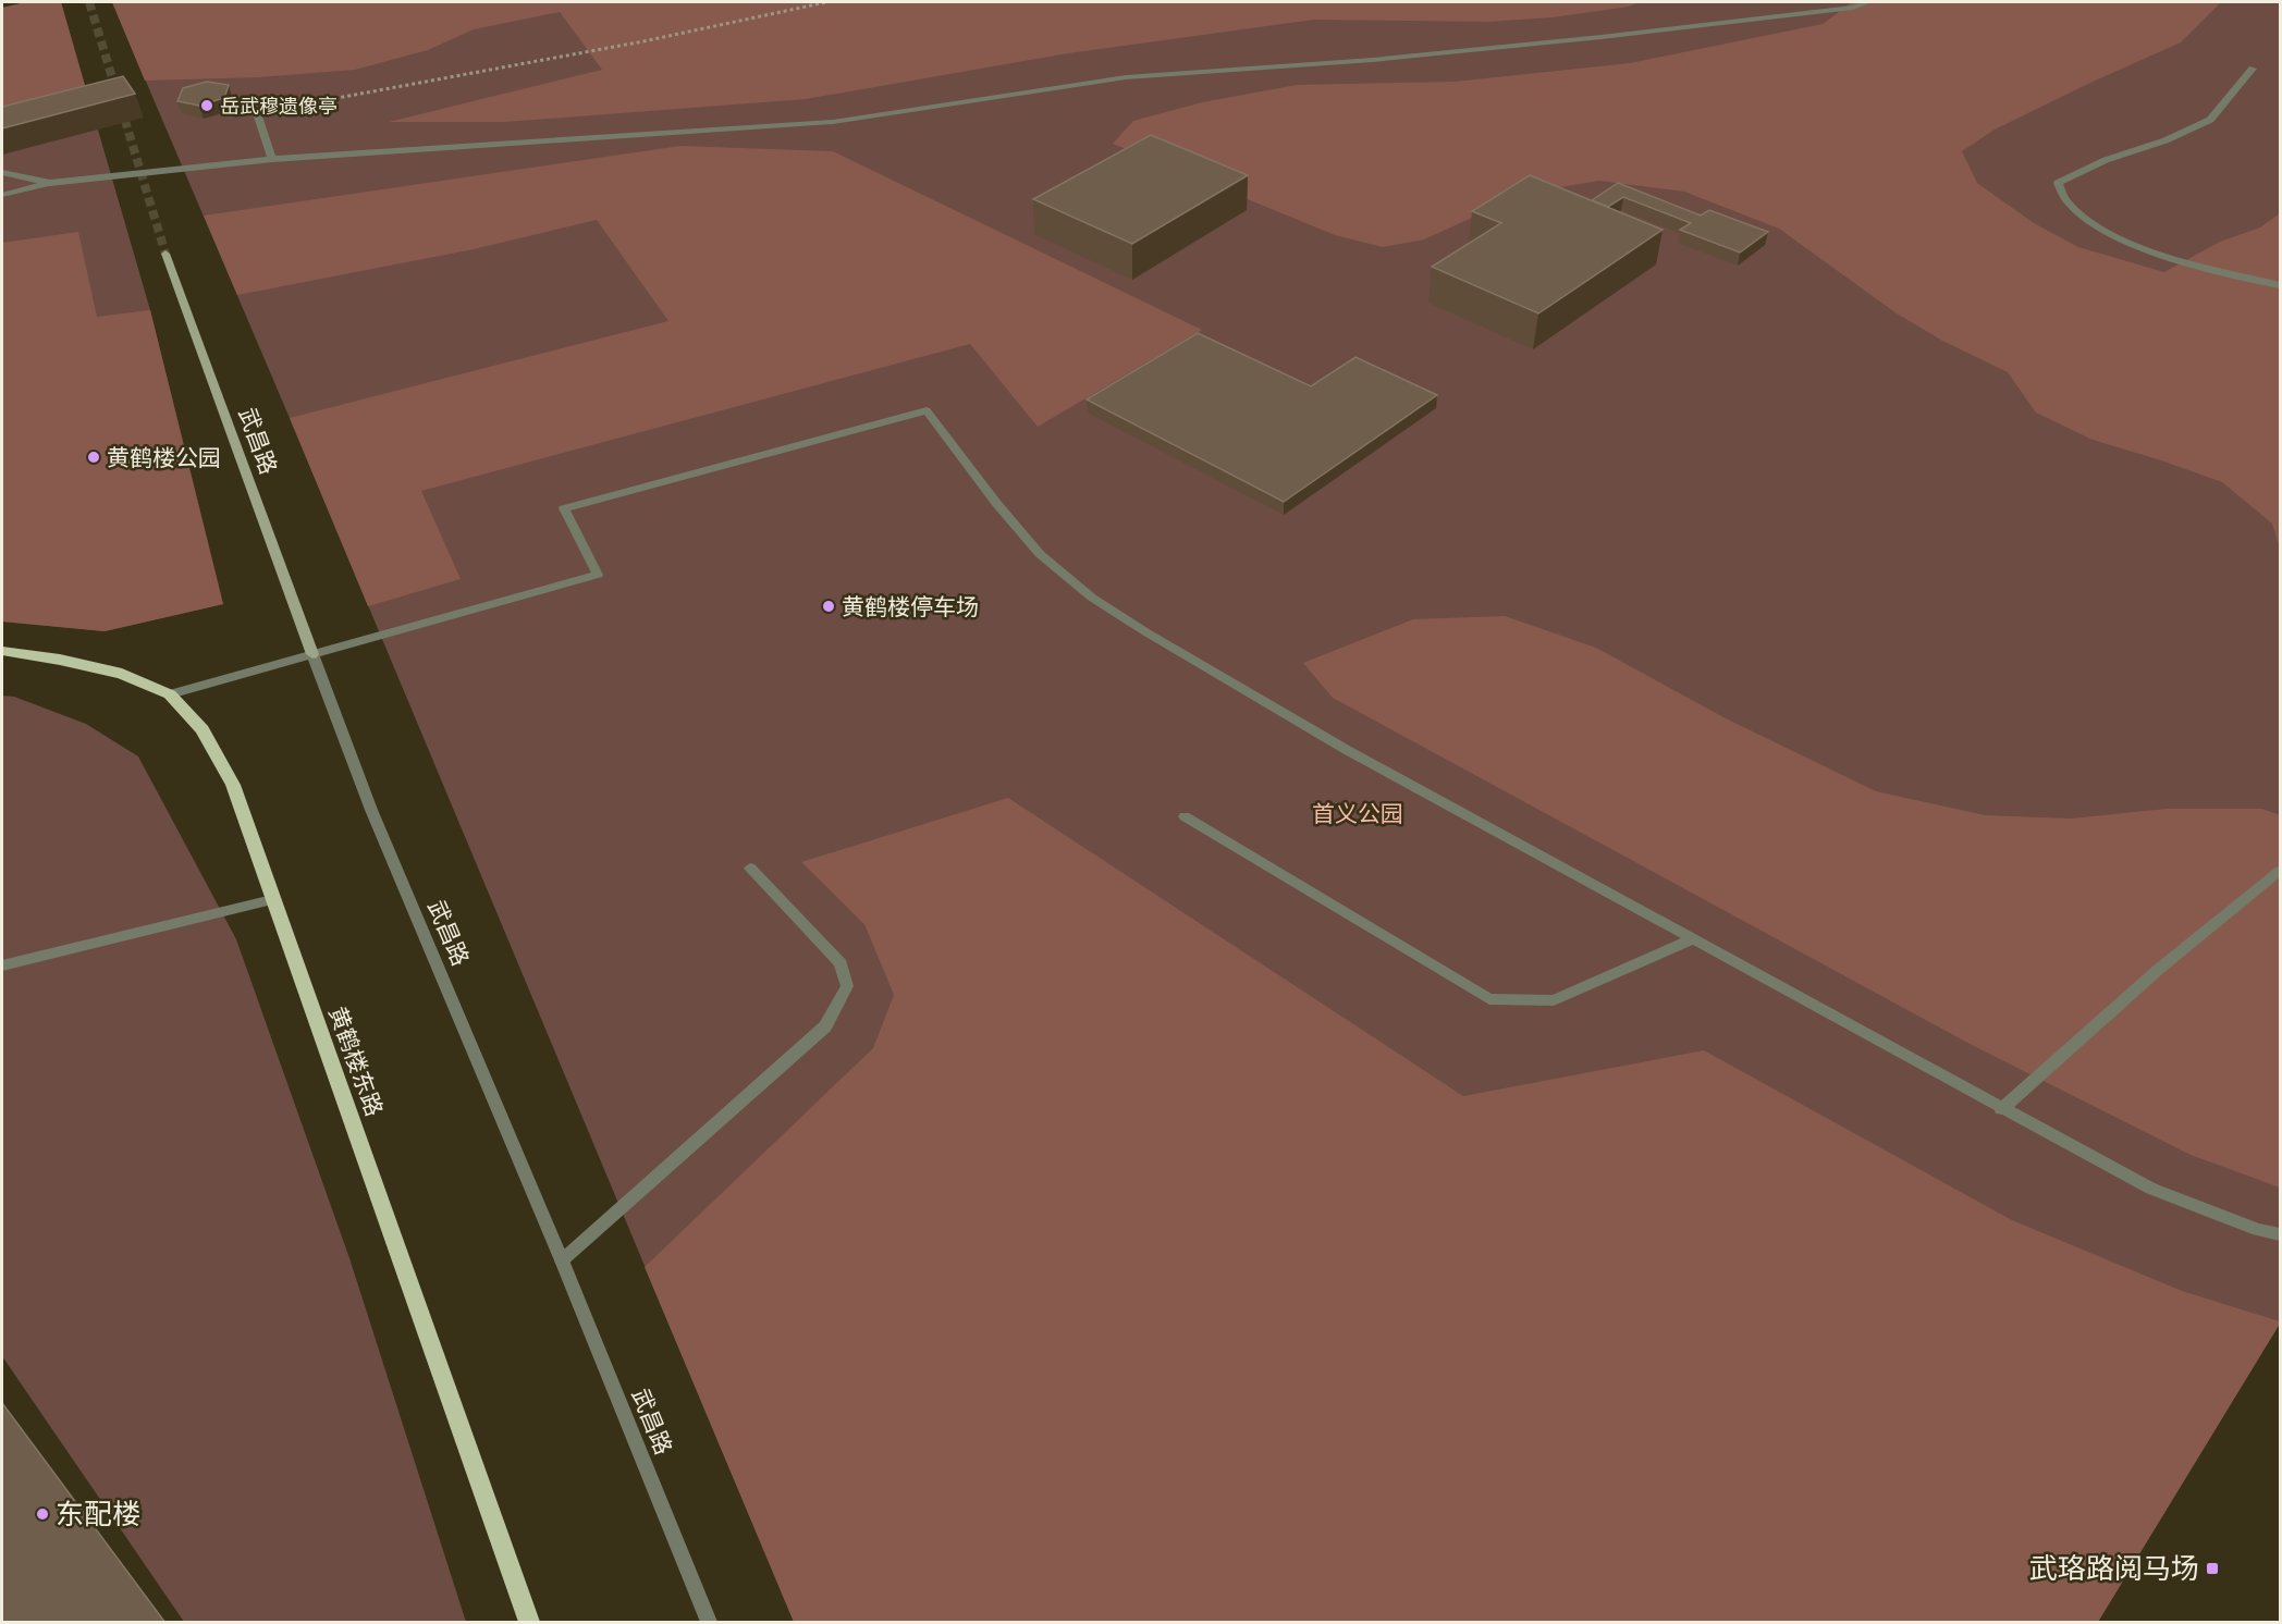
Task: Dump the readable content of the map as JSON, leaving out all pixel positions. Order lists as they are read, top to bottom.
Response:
{
  "streets": {
    "main road": ["黄鹤楼东路"],
    "street": ["武昌路"]
  },
  "parks": ["首义公园"],
  "places": {
    "other": [
      "岳武穆遗像亭",
      "黄鹤楼公园",
      "黄鹤楼停车场",
      "东配楼"
    ],
    "transit": ["武珞路阅马场"]
  }
}
